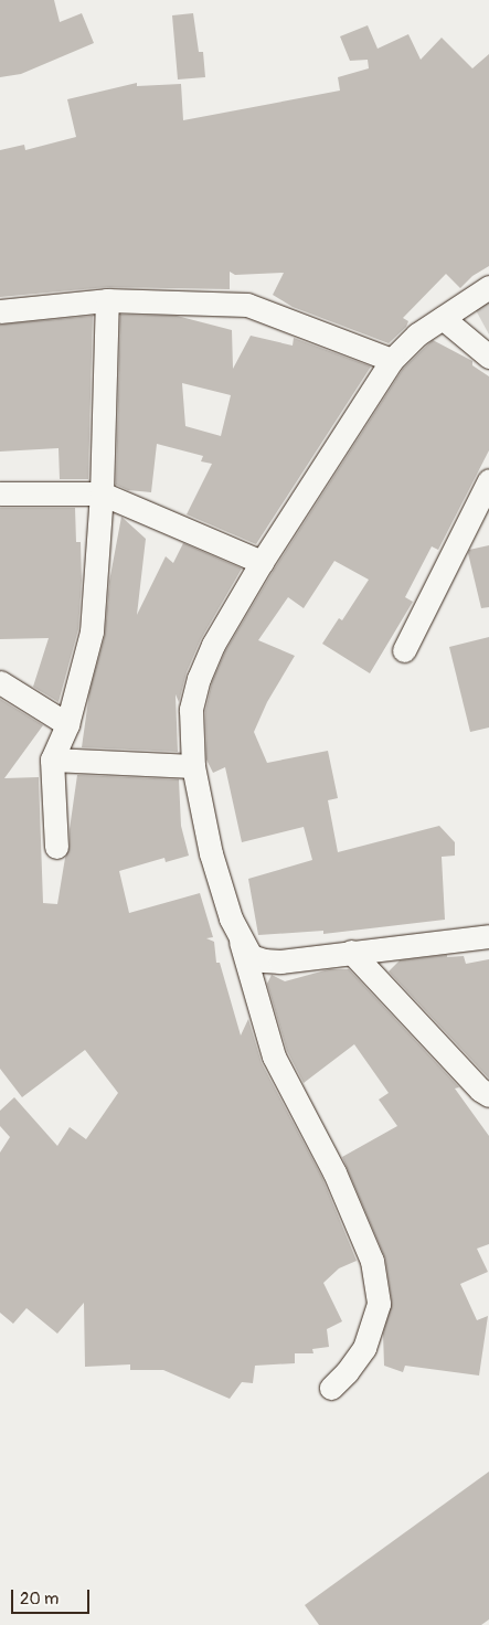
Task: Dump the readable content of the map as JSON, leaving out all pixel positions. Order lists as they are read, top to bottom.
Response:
{
  "scale_bar": "20 m"
}
